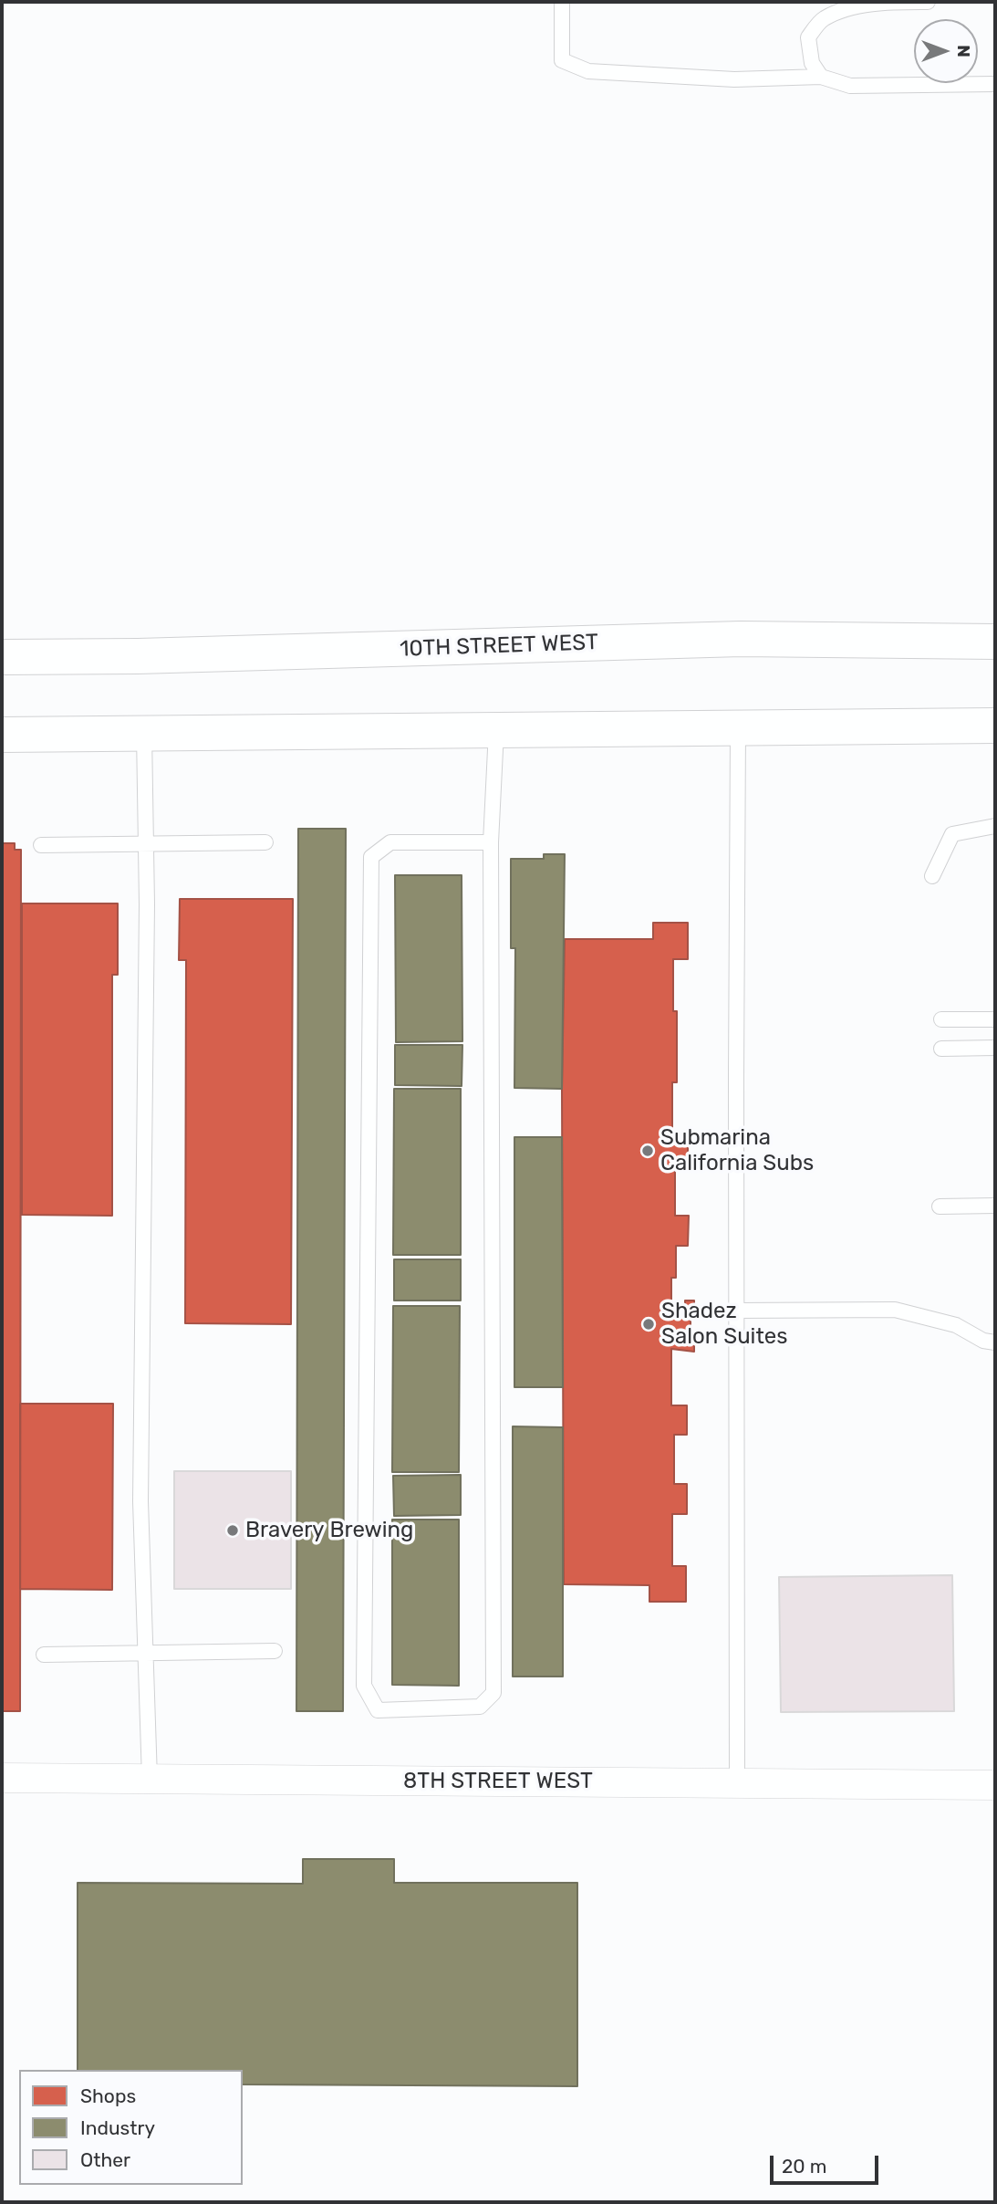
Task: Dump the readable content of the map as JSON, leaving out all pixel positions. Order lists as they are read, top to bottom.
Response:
{
  "streets": {
    "main road": ["10TH STREET WEST"],
    "street": ["8TH STREET WEST"]
  },
  "places": ["Submarina California Subs", "Shadez Salon Suites", "Bravery Brewing"],
  "legend": ["Shops", "Industry", "Other"],
  "scale_bar": "20 m",
  "north": "right"
}
